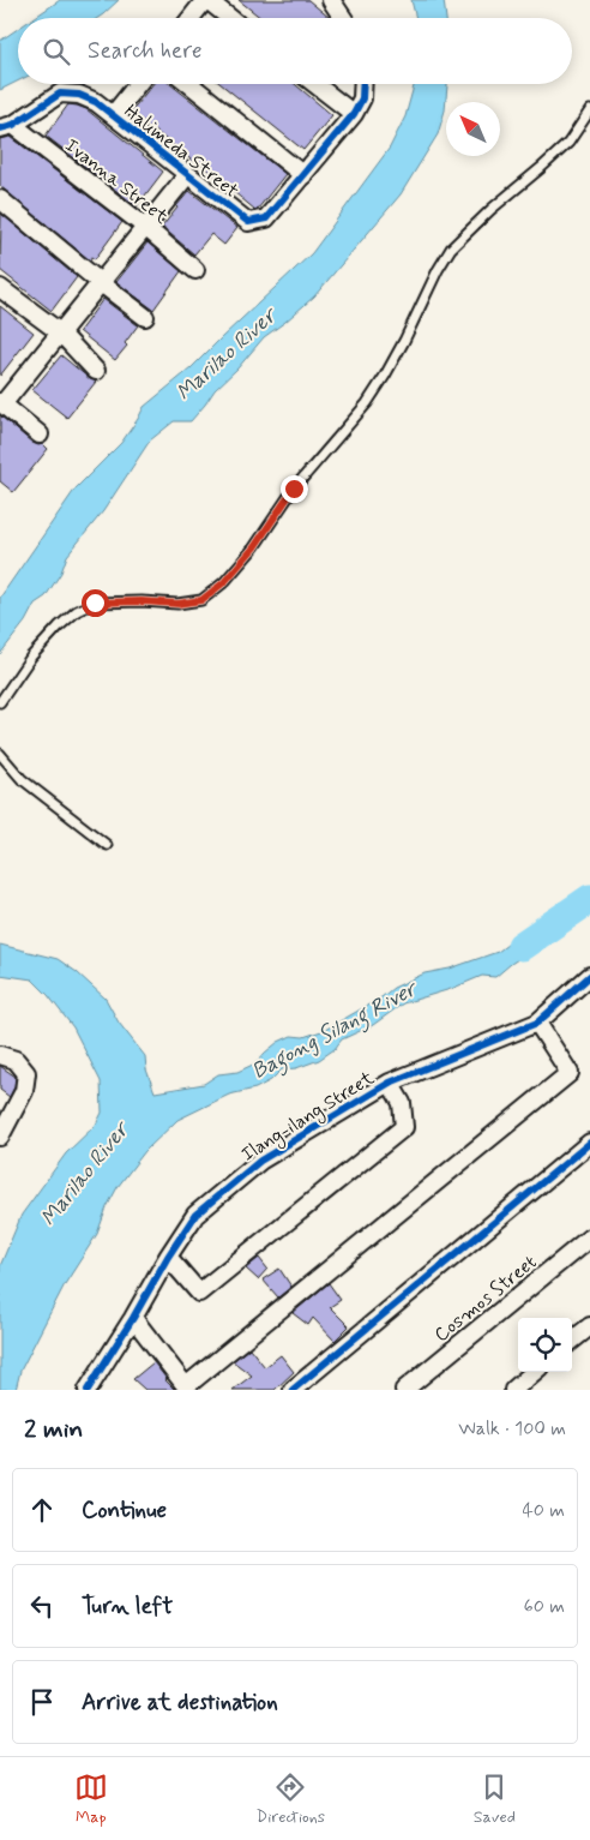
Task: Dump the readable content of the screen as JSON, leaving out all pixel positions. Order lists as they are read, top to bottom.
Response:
{
  "streets": {
    "street": [
      "Halimeda Street",
      "Ivanna Street",
      "Ilang-ilang Street",
      "Cosmos Street"
    ]
  },
  "crossings": [
    ["Halimeda Street", "Ivanna Street"]
  ],
  "water": ["Marilao River", "Bagong Silang River"],
  "north": "top left",
  "page": {
    "search": "Search here",
    "heading": ["2 min", "Walk · 100 m"],
    "list": [
      ["Continue", "40 m"],
      ["Turn left", "60 m"],
      "Arrive at destination"
    ],
    "nav": ["Map", "Directions", "Saved"]
  }
}
